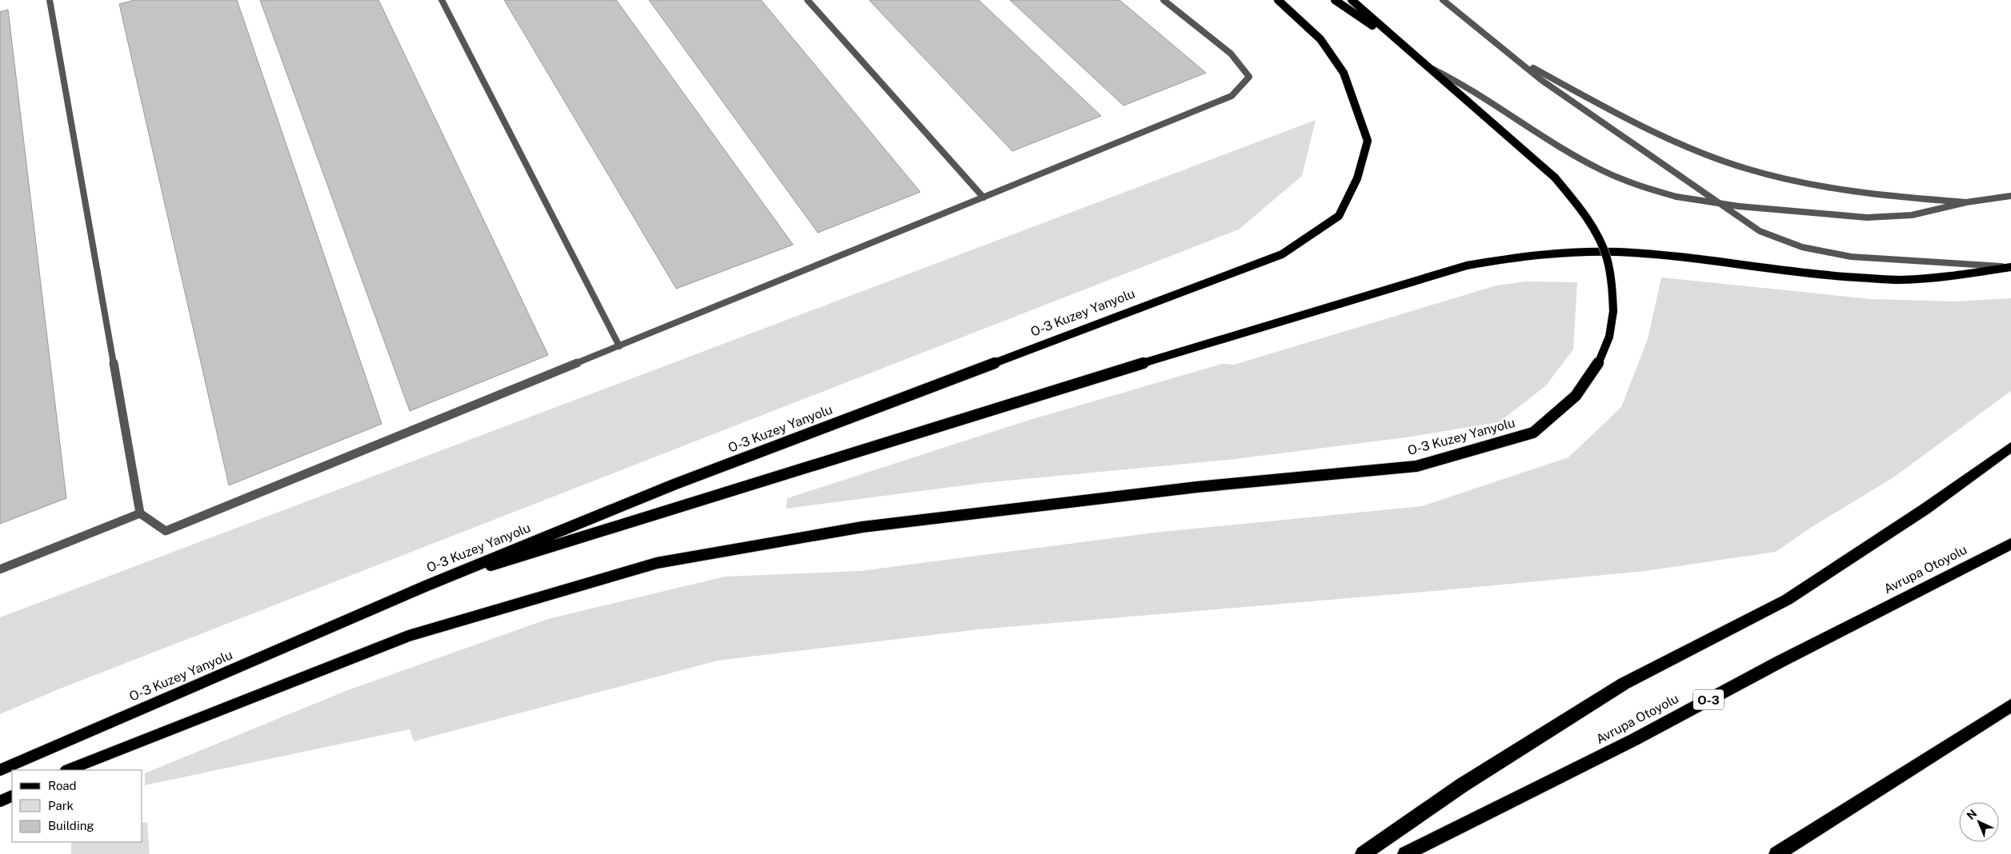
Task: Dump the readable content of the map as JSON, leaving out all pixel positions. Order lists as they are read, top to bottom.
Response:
{
  "streets": {
    "highway": ["Avrupa Otoyolu", "O-3"],
    "main road": ["O-3 Kuzey Yanyolu"]
  },
  "legend": ["Road", "Park", "Building"],
  "north": "top left"
}
